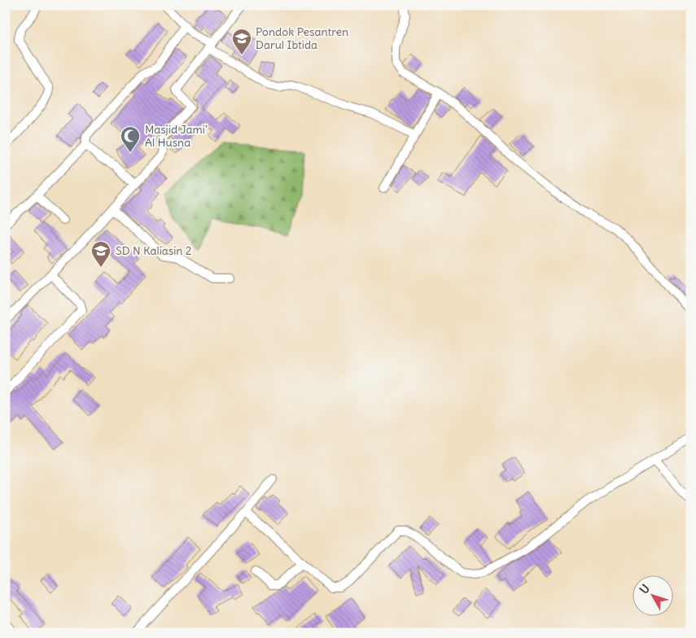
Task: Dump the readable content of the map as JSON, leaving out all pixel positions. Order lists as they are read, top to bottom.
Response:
{
  "places": {
    "school or university": ["Pondok Pesantren Darul Ibtida", "SD N Kaliasin 2"],
    "mosque": ["Masjid Jami' Al Husna"]
  },
  "north": "top left"
}
